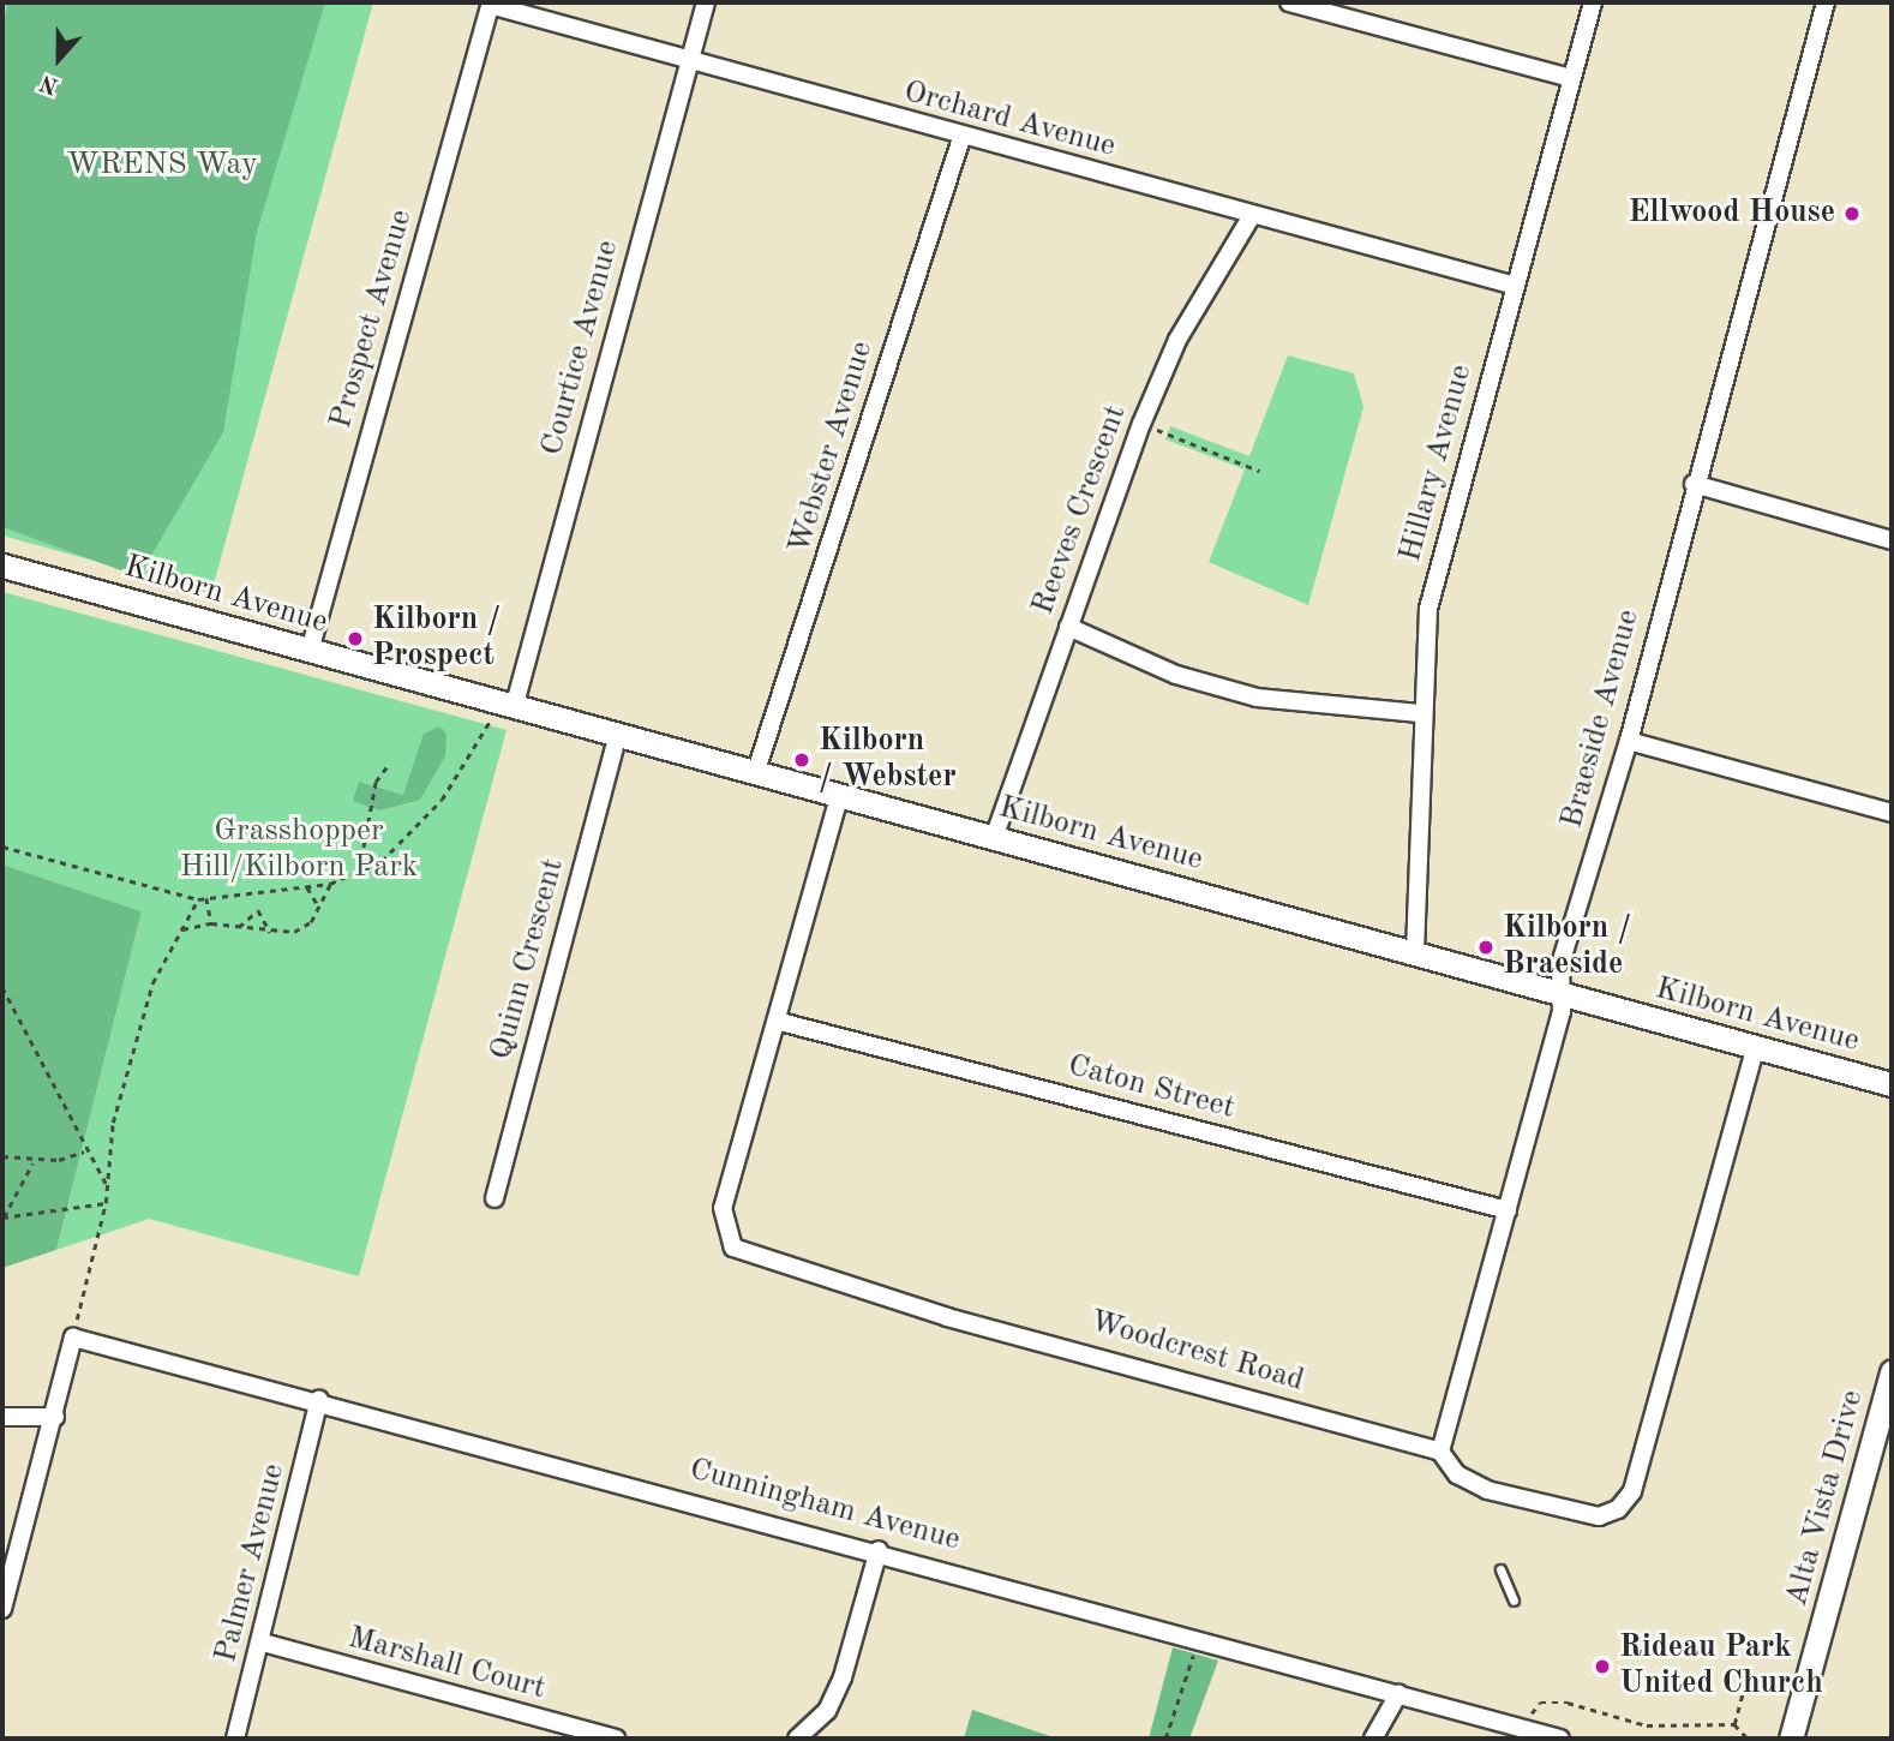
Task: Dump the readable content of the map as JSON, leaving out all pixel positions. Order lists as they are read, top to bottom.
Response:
{
  "streets": {
    "street": [
      "Orchard Avenue",
      "Prospect Avenue",
      "Courtice Avenue",
      "Webster Avenue",
      "Hillary Avenue",
      "Reeves Crescent",
      "Kilborn Avenue",
      "Braeside Avenue",
      "Quinn Crescent",
      "Caton Street",
      "Woodcrest Road",
      "Alta Vista Drive",
      "Cunningham Avenue",
      "Palmer Avenue",
      "Marshall Court"
    ]
  },
  "crossings": [
    ["Orchard Avenue", "Prospect Avenue"],
    ["Orchard Avenue", "Courtice Avenue"],
    ["Orchard Avenue", "Webster Avenue"],
    ["Orchard Avenue", "Hillary Avenue"],
    ["Orchard Avenue", "Reeves Crescent"],
    ["Prospect Avenue", "Kilborn Avenue"],
    ["Courtice Avenue", "Kilborn Avenue"],
    ["Webster Avenue", "Kilborn Avenue"],
    ["Hillary Avenue", "Kilborn Avenue"],
    ["Reeves Crescent", "Kilborn Avenue"],
    ["Kilborn Avenue", "Braeside Avenue"],
    ["Kilborn Avenue", "Quinn Crescent"],
    ["Kilborn Avenue", "Woodcrest Road"],
    ["Braeside Avenue", "Caton Street"],
    ["Braeside Avenue", "Woodcrest Road"],
    ["Caton Street", "Woodcrest Road"],
    ["Cunningham Avenue", "Palmer Avenue"],
    ["Palmer Avenue", "Marshall Court"]
  ],
  "parks": ["WRENS Way", "Grasshopper Hill/Kilborn Park"],
  "places": [
    "Ellwood House",
    "Kilborn / Prospect",
    "Kilborn / Webster",
    "Kilborn / Braeside",
    "Rideau Park United Church"
  ],
  "north": "bottom"
}
